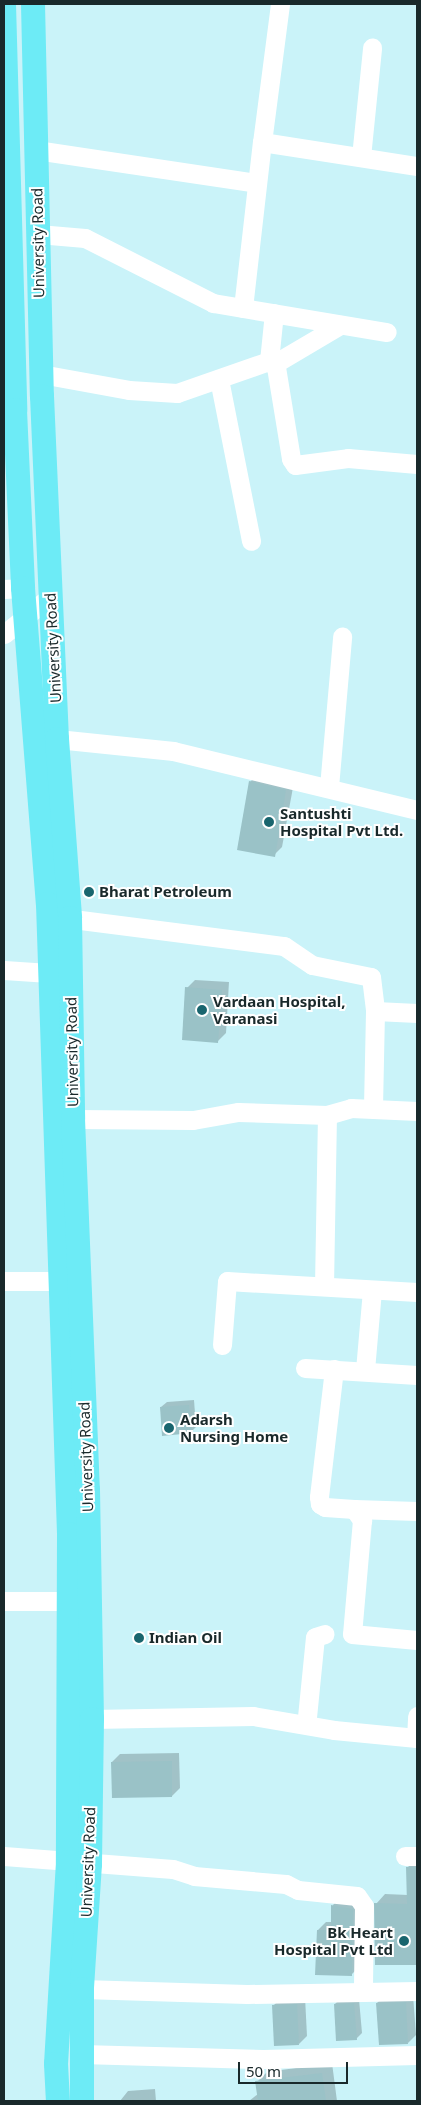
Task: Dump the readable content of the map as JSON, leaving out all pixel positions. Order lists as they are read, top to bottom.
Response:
{
  "streets": {
    "main road": ["University Road"]
  },
  "places": [
    "Santushti Hospital Pvt Ltd.",
    "Bharat Petroleum",
    "Vardaan Hospital, Varanasi",
    "Adarsh Nursing Home",
    "Indian Oil",
    "Bk Heart Hospital Pvt Ltd"
  ],
  "scale_bar": "50 m"
}
